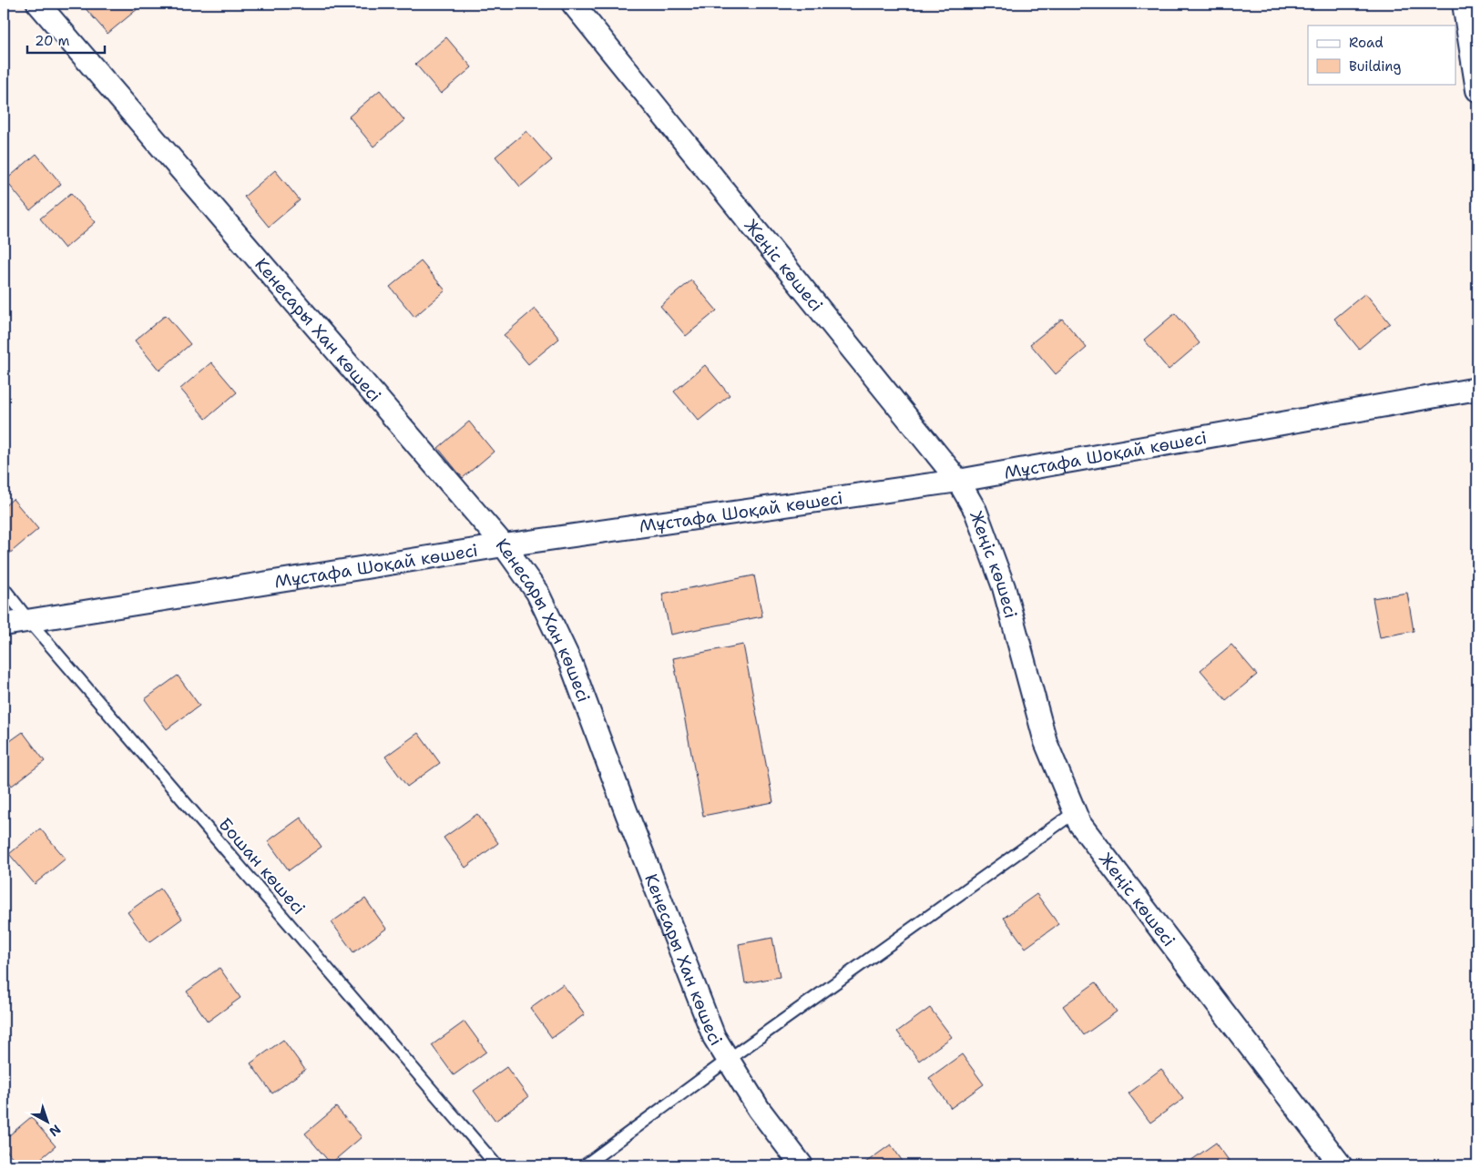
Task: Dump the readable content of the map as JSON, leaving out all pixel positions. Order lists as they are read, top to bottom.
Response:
{
  "streets": {
    "street": ["Жеңіс көшесі", "Кенесары Хан көшесі", "Мұстафа Шоқай көшесі"],
    "lane": ["Бошан көшесі"]
  },
  "crossings": [
    ["Жеңіс көшесі", "Мұстафа Шоқай көшесі"],
    ["Кенесары Хан көшесі", "Мұстафа Шоқай көшесі"],
    ["Мұстафа Шоқай көшесі", "Бошан көшесі"]
  ],
  "legend": ["Road", "Building"],
  "scale_bar": "20 m",
  "north": "bottom right"
}
